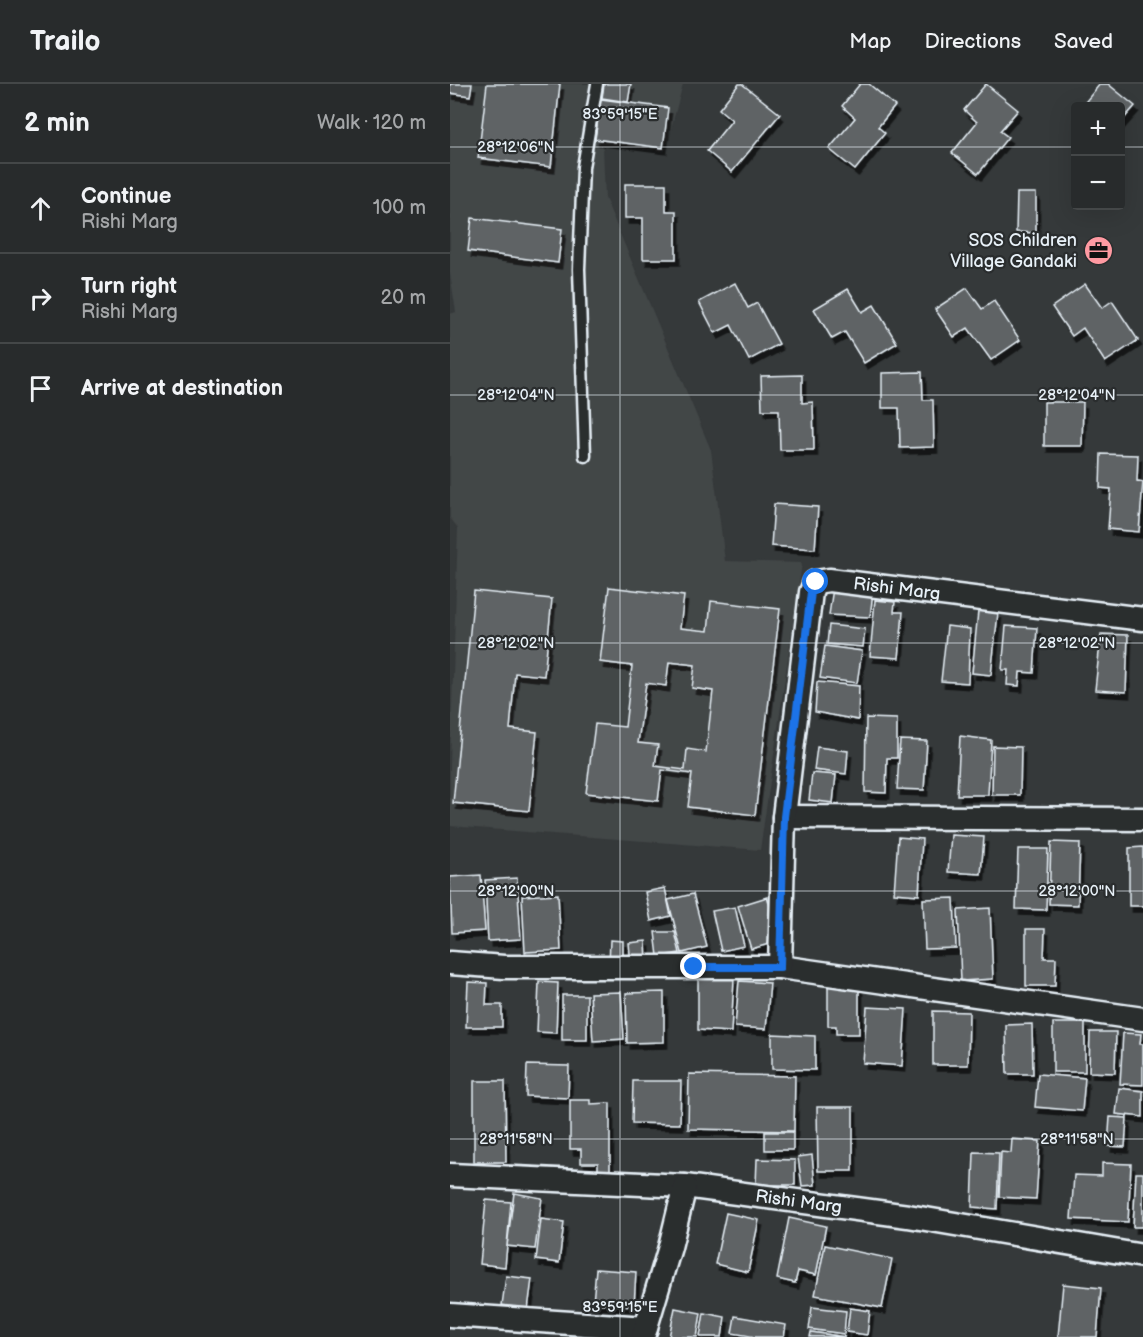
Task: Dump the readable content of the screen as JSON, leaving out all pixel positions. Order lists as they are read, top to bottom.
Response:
{
  "streets": {
    "street": ["Rishi Marg"]
  },
  "places": {
    "office": ["SOS Children Village Gandaki"]
  },
  "page": {
    "header": "Trailo",
    "nav": ["Map", "Directions", "Saved"],
    "heading": ["2 min", "Walk · 120 m"],
    "map_buttons": ["+", "−"],
    "list": [
      ["Continue", "Rishi Marg", "100 m"],
      ["Turn right", "Rishi Marg", "20 m"],
      "Arrive at destination"
    ]
  },
  "coordinates": [
    "83°59'15\"E",
    "28°12'06\"N",
    "28°12'04\"N",
    "28°12'02\"N",
    "28°12'00\"N",
    "28°11'58\"N"
  ]
}
